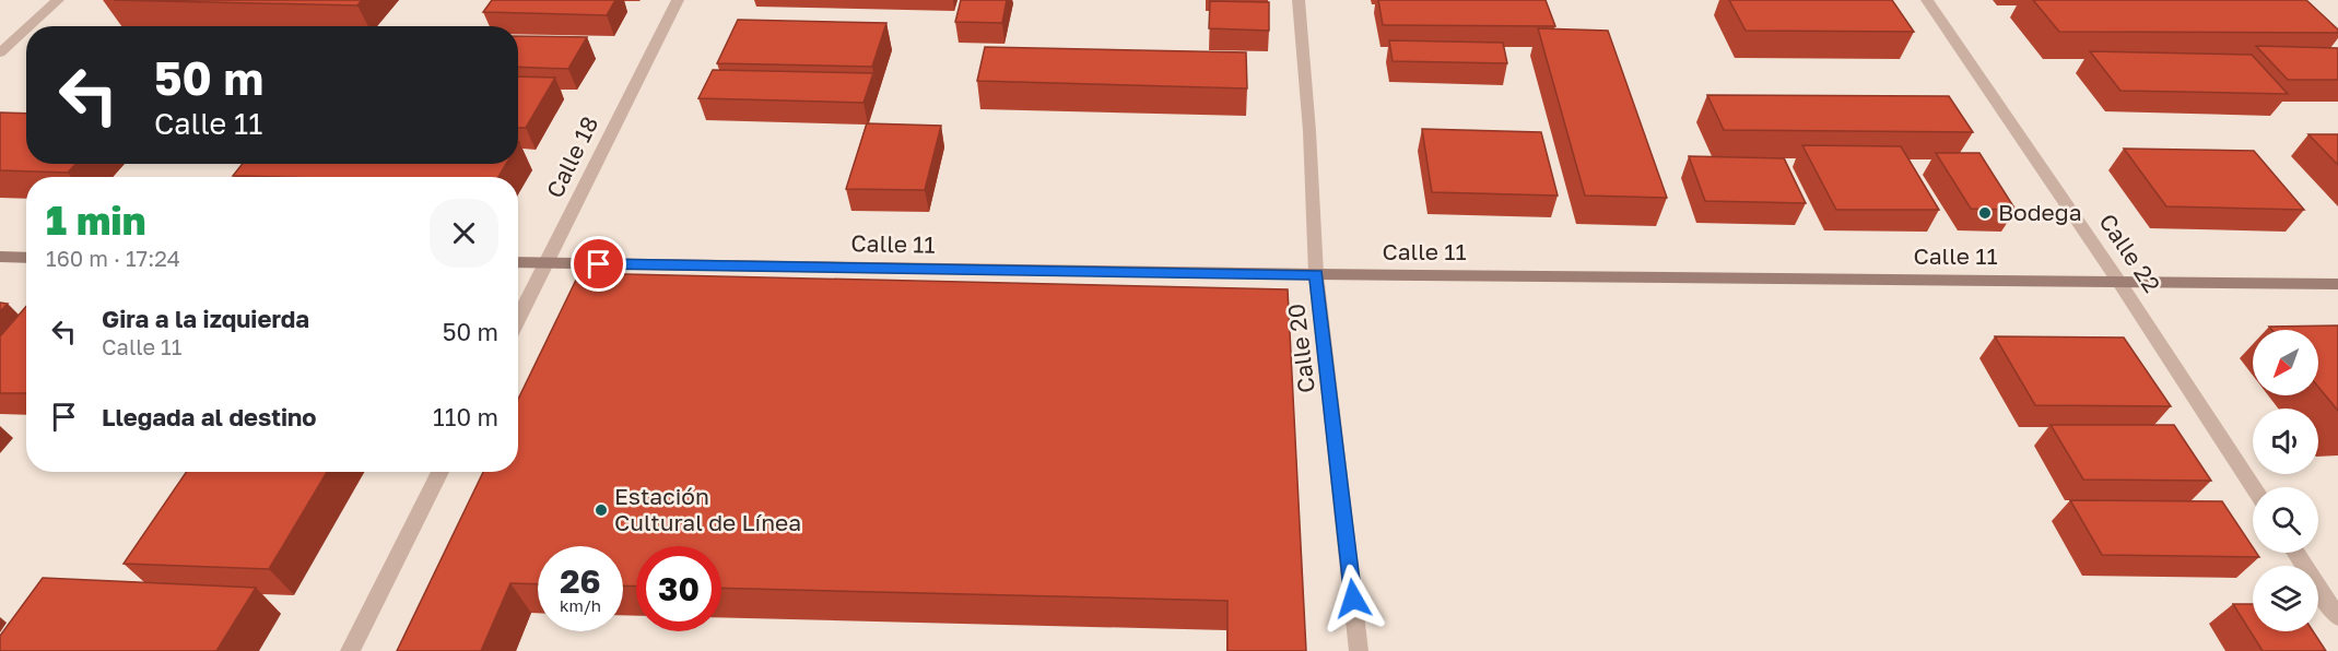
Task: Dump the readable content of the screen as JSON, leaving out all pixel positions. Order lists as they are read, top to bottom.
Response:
{
  "streets": {
    "street": [
      "Calle 18",
      "Calle 11",
      "Calle 22",
      "Calle 20"
    ]
  },
  "crossings": [
    ["Calle 18", "Calle 11"],
    ["Calle 11", "Calle 22"],
    ["Calle 11", "Calle 20"]
  ],
  "places": ["Bodega", "Estación Cultural de Línea"],
  "north": "bottom left",
  "page": {
    "turn": ["50 m", "Calle 11"],
    "heading": ["1 min", "160 m · 17:24"],
    "list": [
      {
        "name": "Gira a la izquierda",
        "note": "Calle 11",
        "value": "50 m"
      },
      {
        "name": "Llegada al destino",
        "value": "110 m"
      }
    ],
    "speed": "26 km/h",
    "limit": "30"
  }
}
